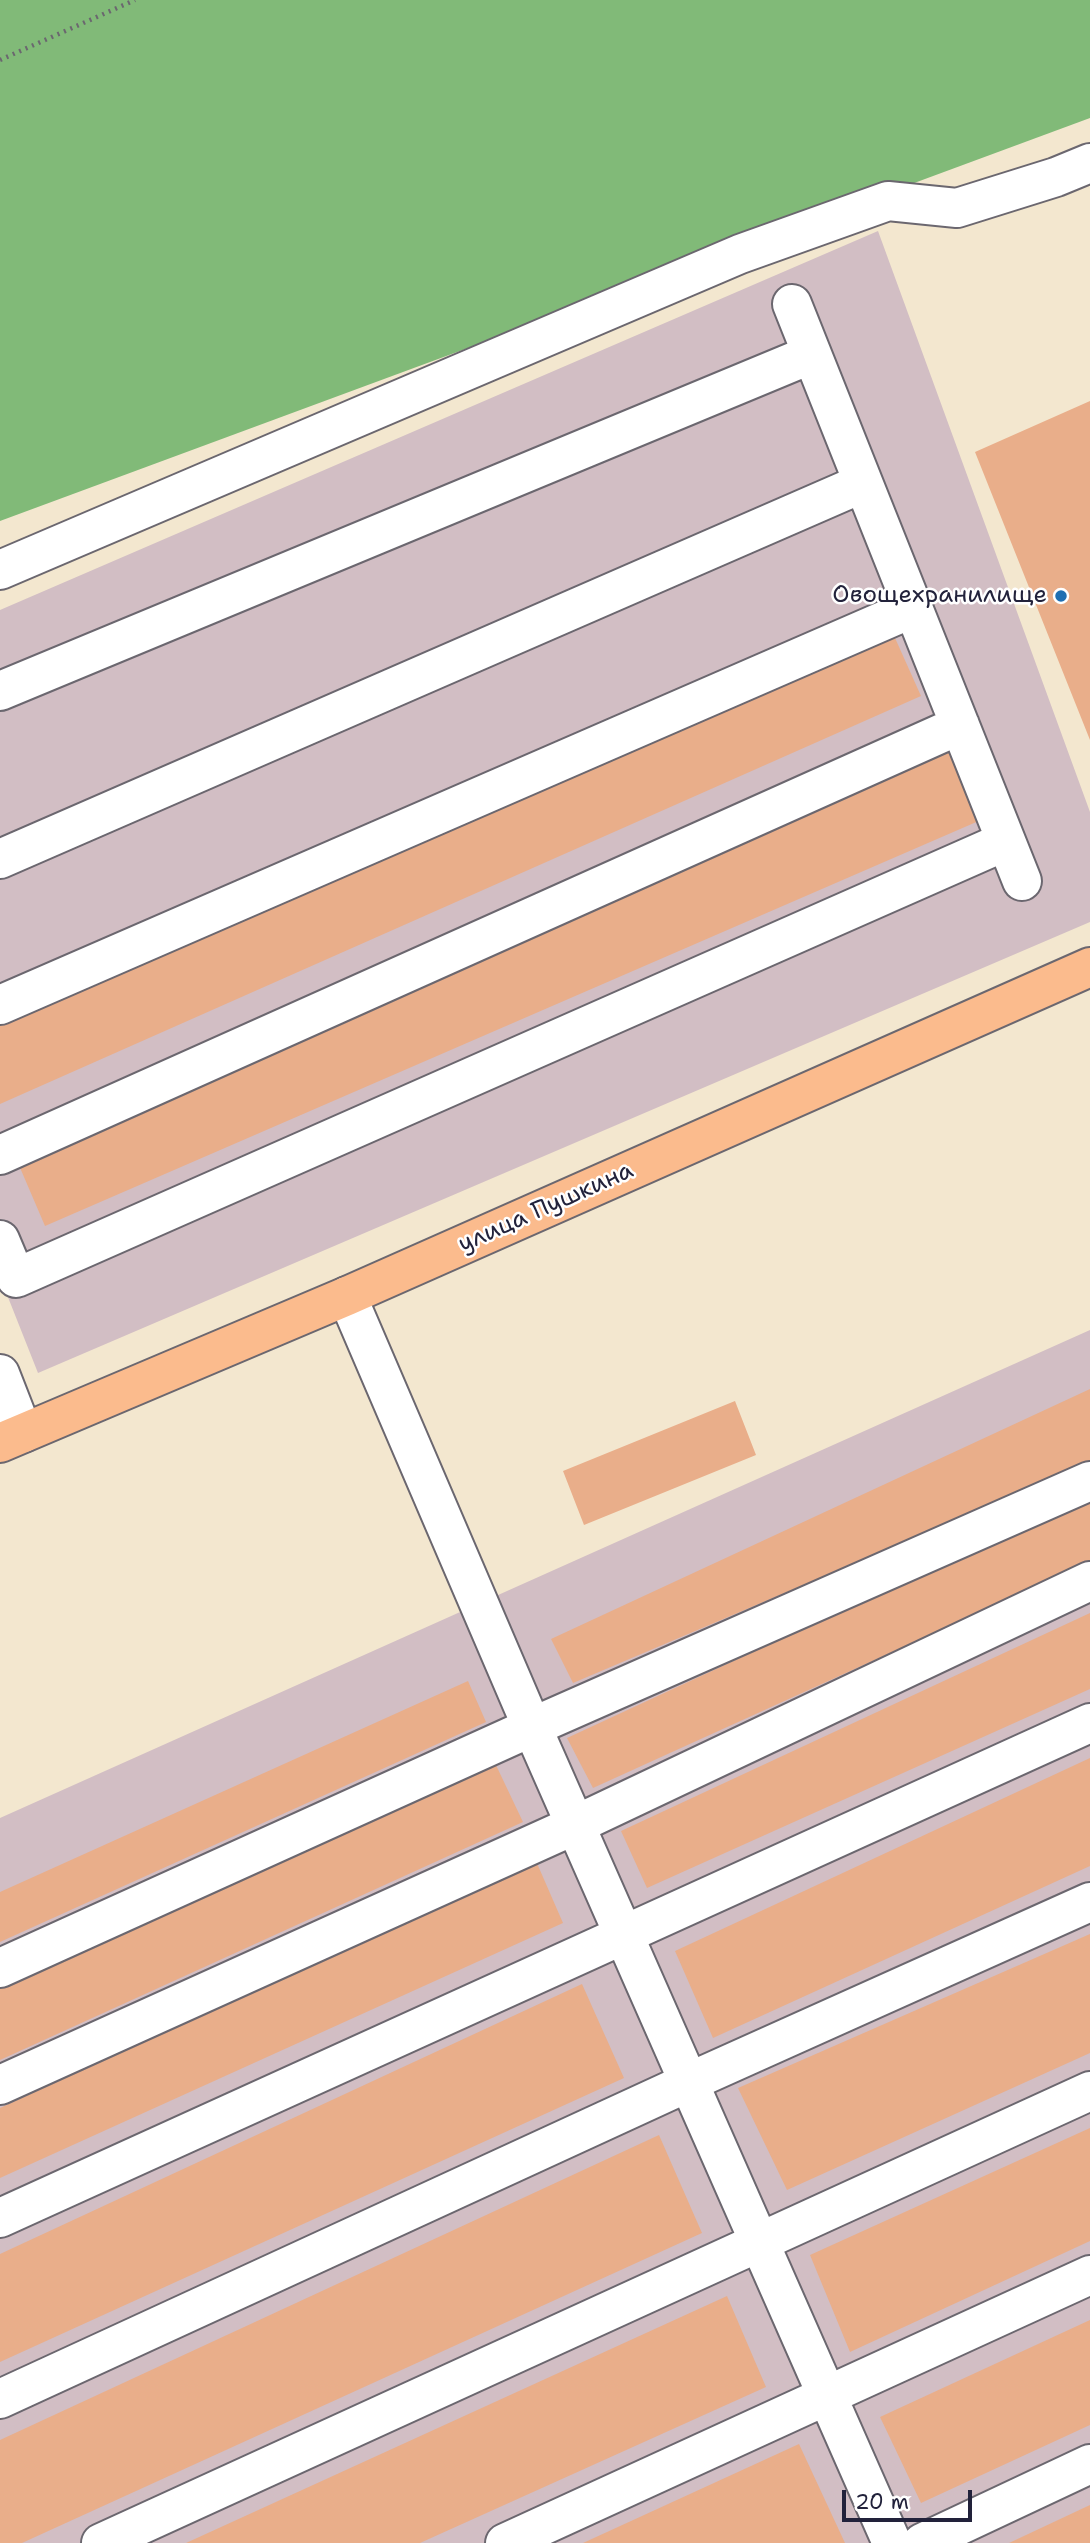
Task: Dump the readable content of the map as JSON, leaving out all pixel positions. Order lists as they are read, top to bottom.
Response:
{
  "streets": {
    "main road": ["улица Пушкина"]
  },
  "places": ["Овощехранилище"],
  "scale_bar": "20 m"
}
